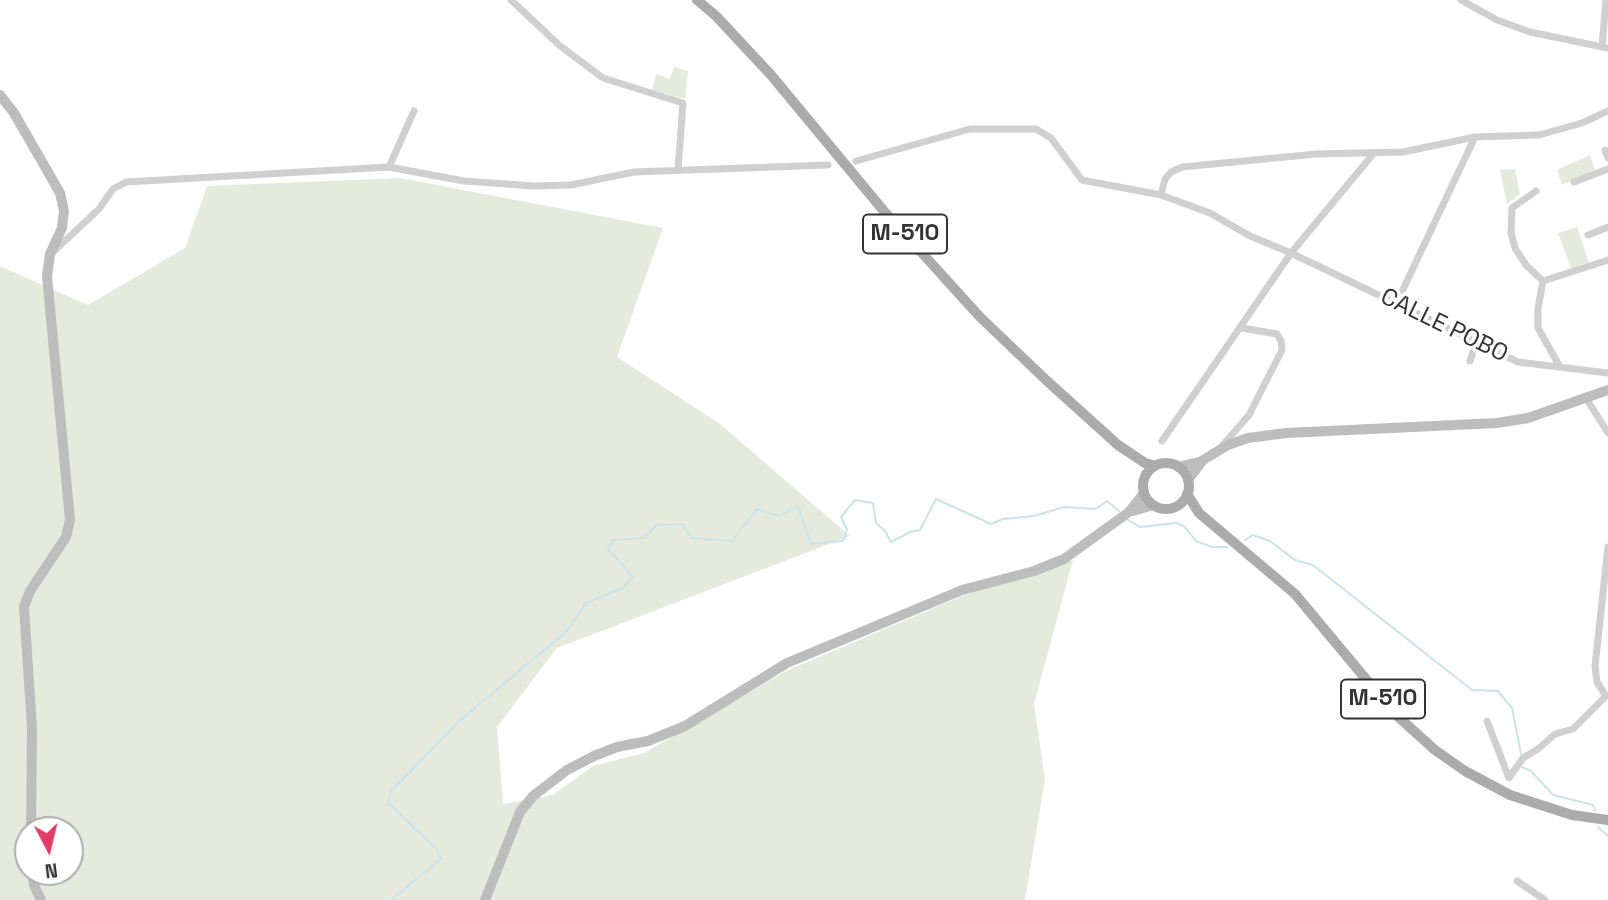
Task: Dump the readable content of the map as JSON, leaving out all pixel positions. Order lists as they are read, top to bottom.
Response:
{
  "streets": {
    "main road": ["M-510"],
    "street": ["CALLE POBO"]
  },
  "north": "bottom"
}
